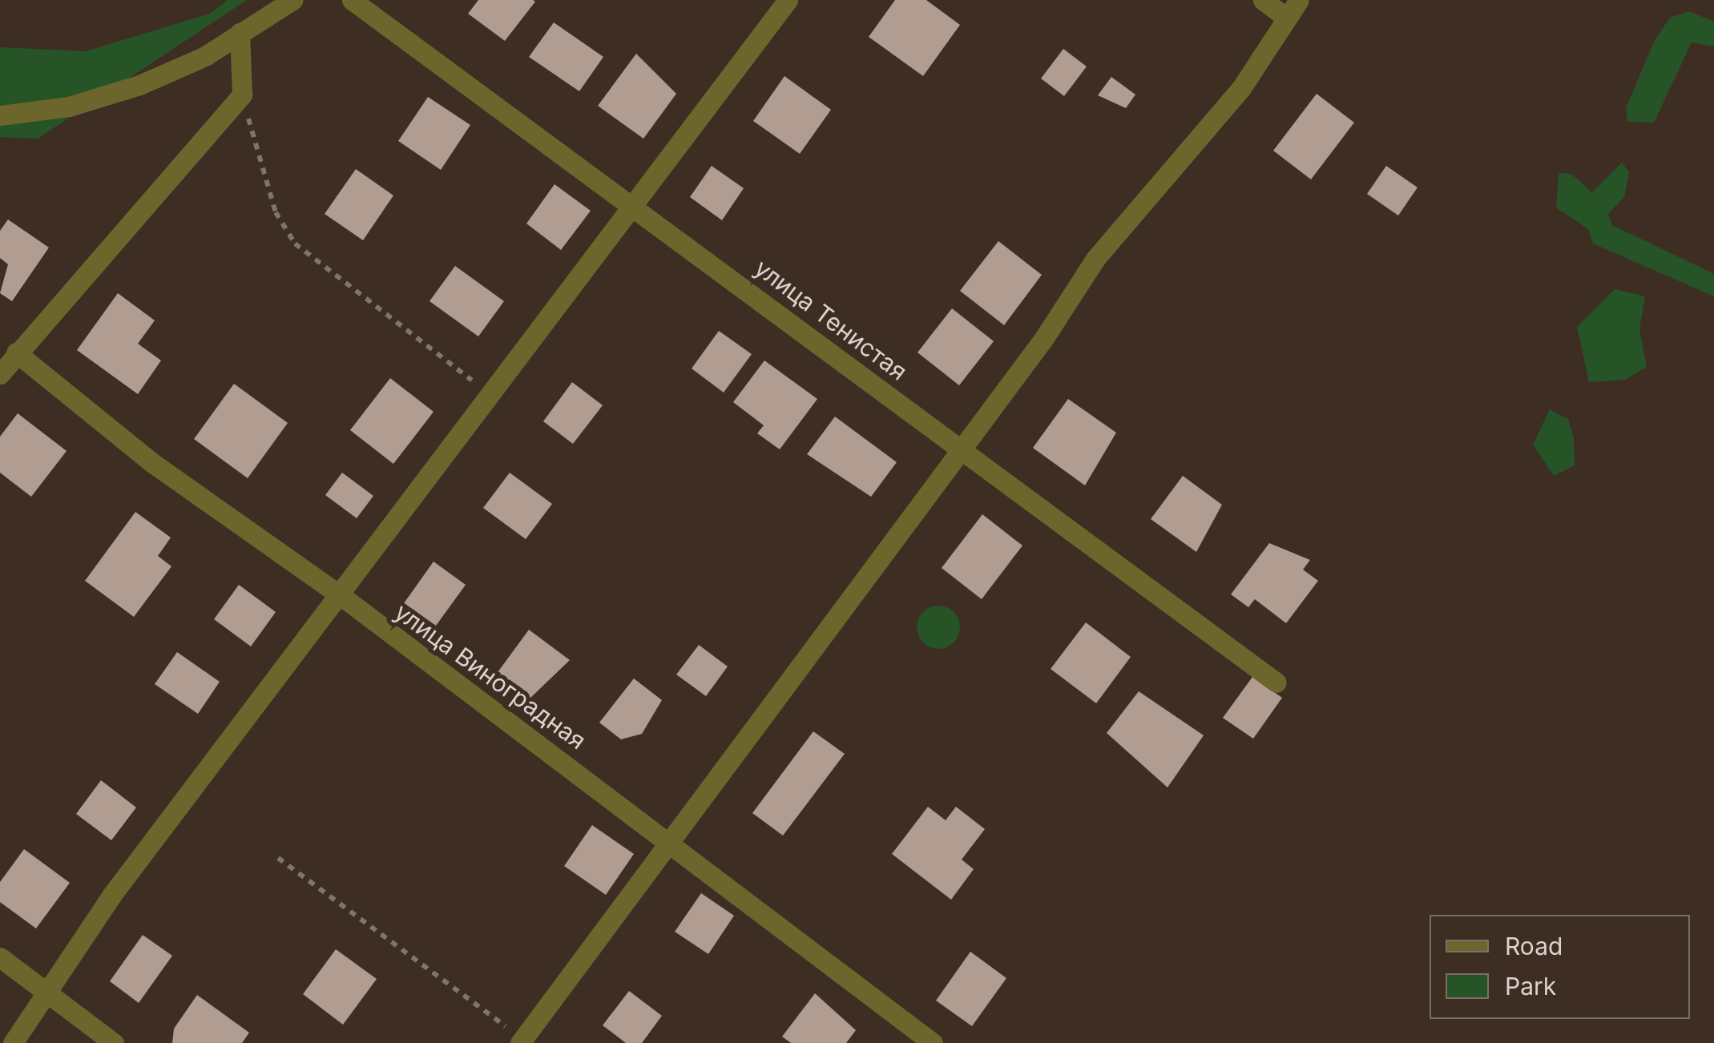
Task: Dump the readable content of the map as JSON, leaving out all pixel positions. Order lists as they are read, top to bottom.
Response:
{
  "streets": {
    "street": ["улица Тенистая", "улица Виноградная"]
  },
  "legend": ["Road", "Park"]
}
